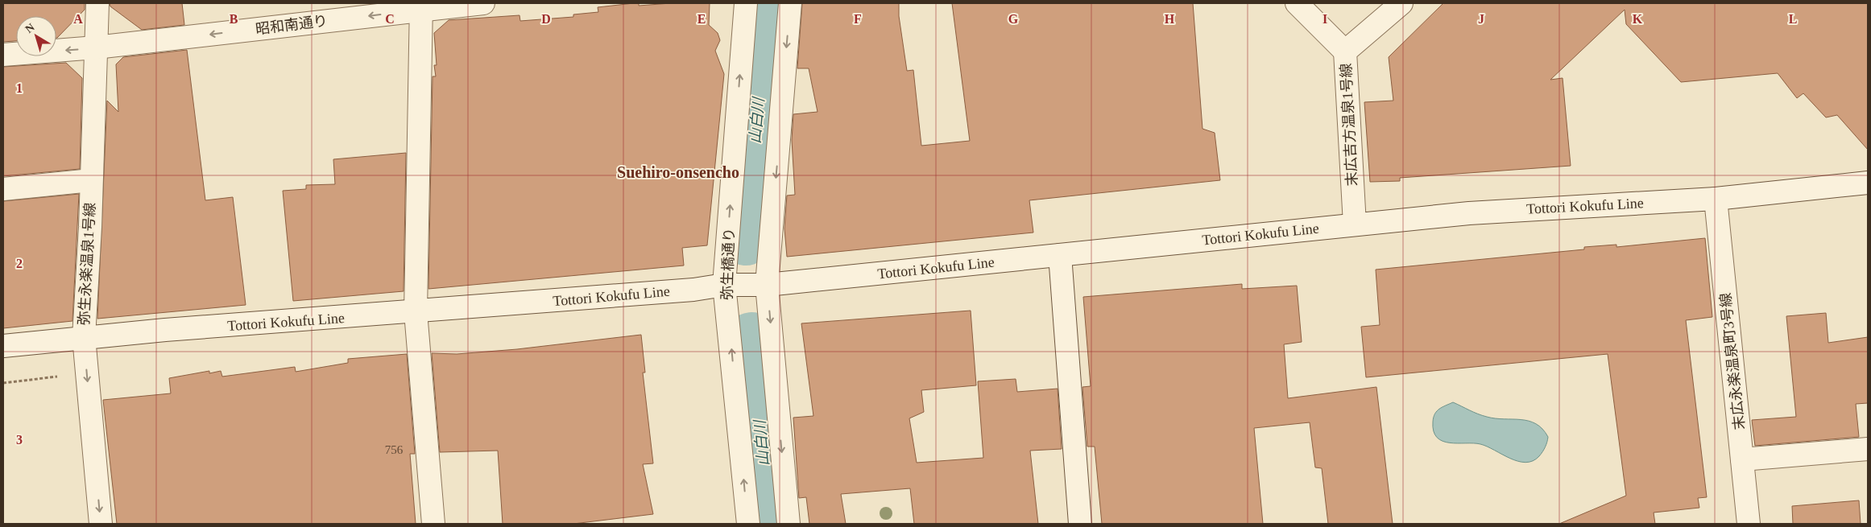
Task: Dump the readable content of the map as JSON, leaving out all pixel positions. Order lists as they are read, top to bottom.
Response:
{
  "streets": {
    "street": [
      "昭和南通り",
      "末広吉方温泉1号線",
      "Tottori Kokufu Line",
      "弥生永楽温泉1号線",
      "弥生橋通り",
      "末広永楽温泉町3号線"
    ]
  },
  "crossings": [
    ["昭和南通り", "弥生永楽温泉1号線"],
    ["末広吉方温泉1号線", "Tottori Kokufu Line"],
    ["Tottori Kokufu Line", "弥生永楽温泉1号線"],
    ["Tottori Kokufu Line", "弥生橋通り"],
    ["Tottori Kokufu Line", "末広永楽温泉町3号線"]
  ],
  "one_way": ["昭和南通り", "弥生永楽温泉1号線"],
  "districts": ["Suehiro-onsencho"],
  "water": ["山白川"],
  "house_numbers": ["756"],
  "north": "top left",
  "grid": {
    "columns": [
      "A",
      "B",
      "C",
      "D",
      "E",
      "F",
      "G",
      "H",
      "I",
      "J",
      "K",
      "L"
    ],
    "rows": ["1", "2", "3"]
  }
}
